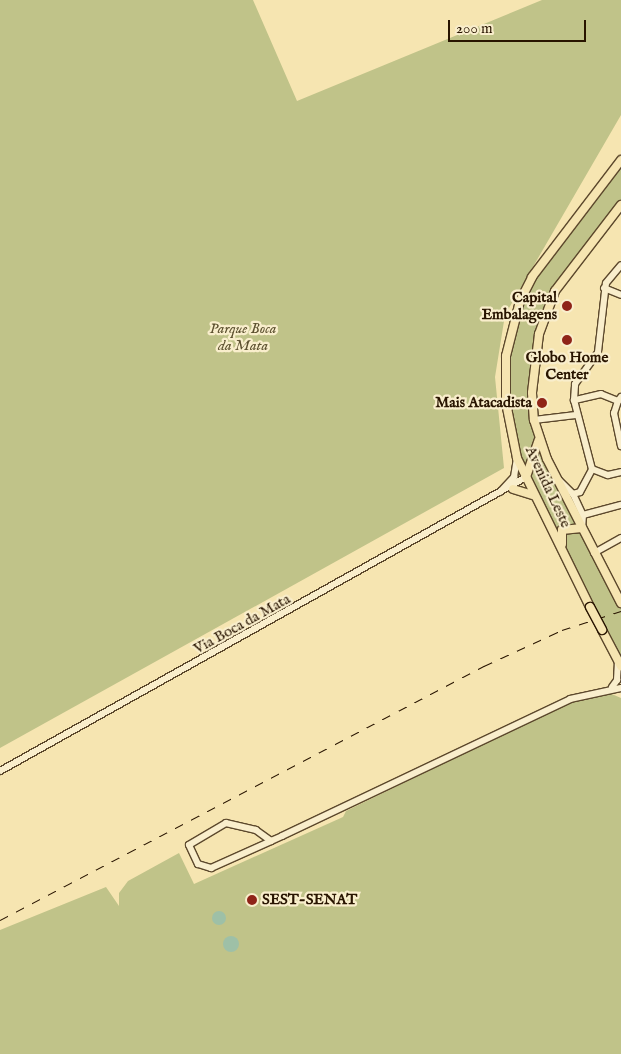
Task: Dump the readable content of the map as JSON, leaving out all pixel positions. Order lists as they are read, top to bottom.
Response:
{
  "streets": {
    "main road": ["Avenida Leste"],
    "street": ["Via Boca da Mata"]
  },
  "crossings": [
    ["Avenida Leste", "Via Boca da Mata"]
  ],
  "parks": ["Parque Boca da Mata"],
  "places": [
    "Capital Embalagens",
    "Globo Home Center",
    "Mais Atacadista",
    "SEST-SENAT"
  ],
  "scale_bar": "200 m"
}
